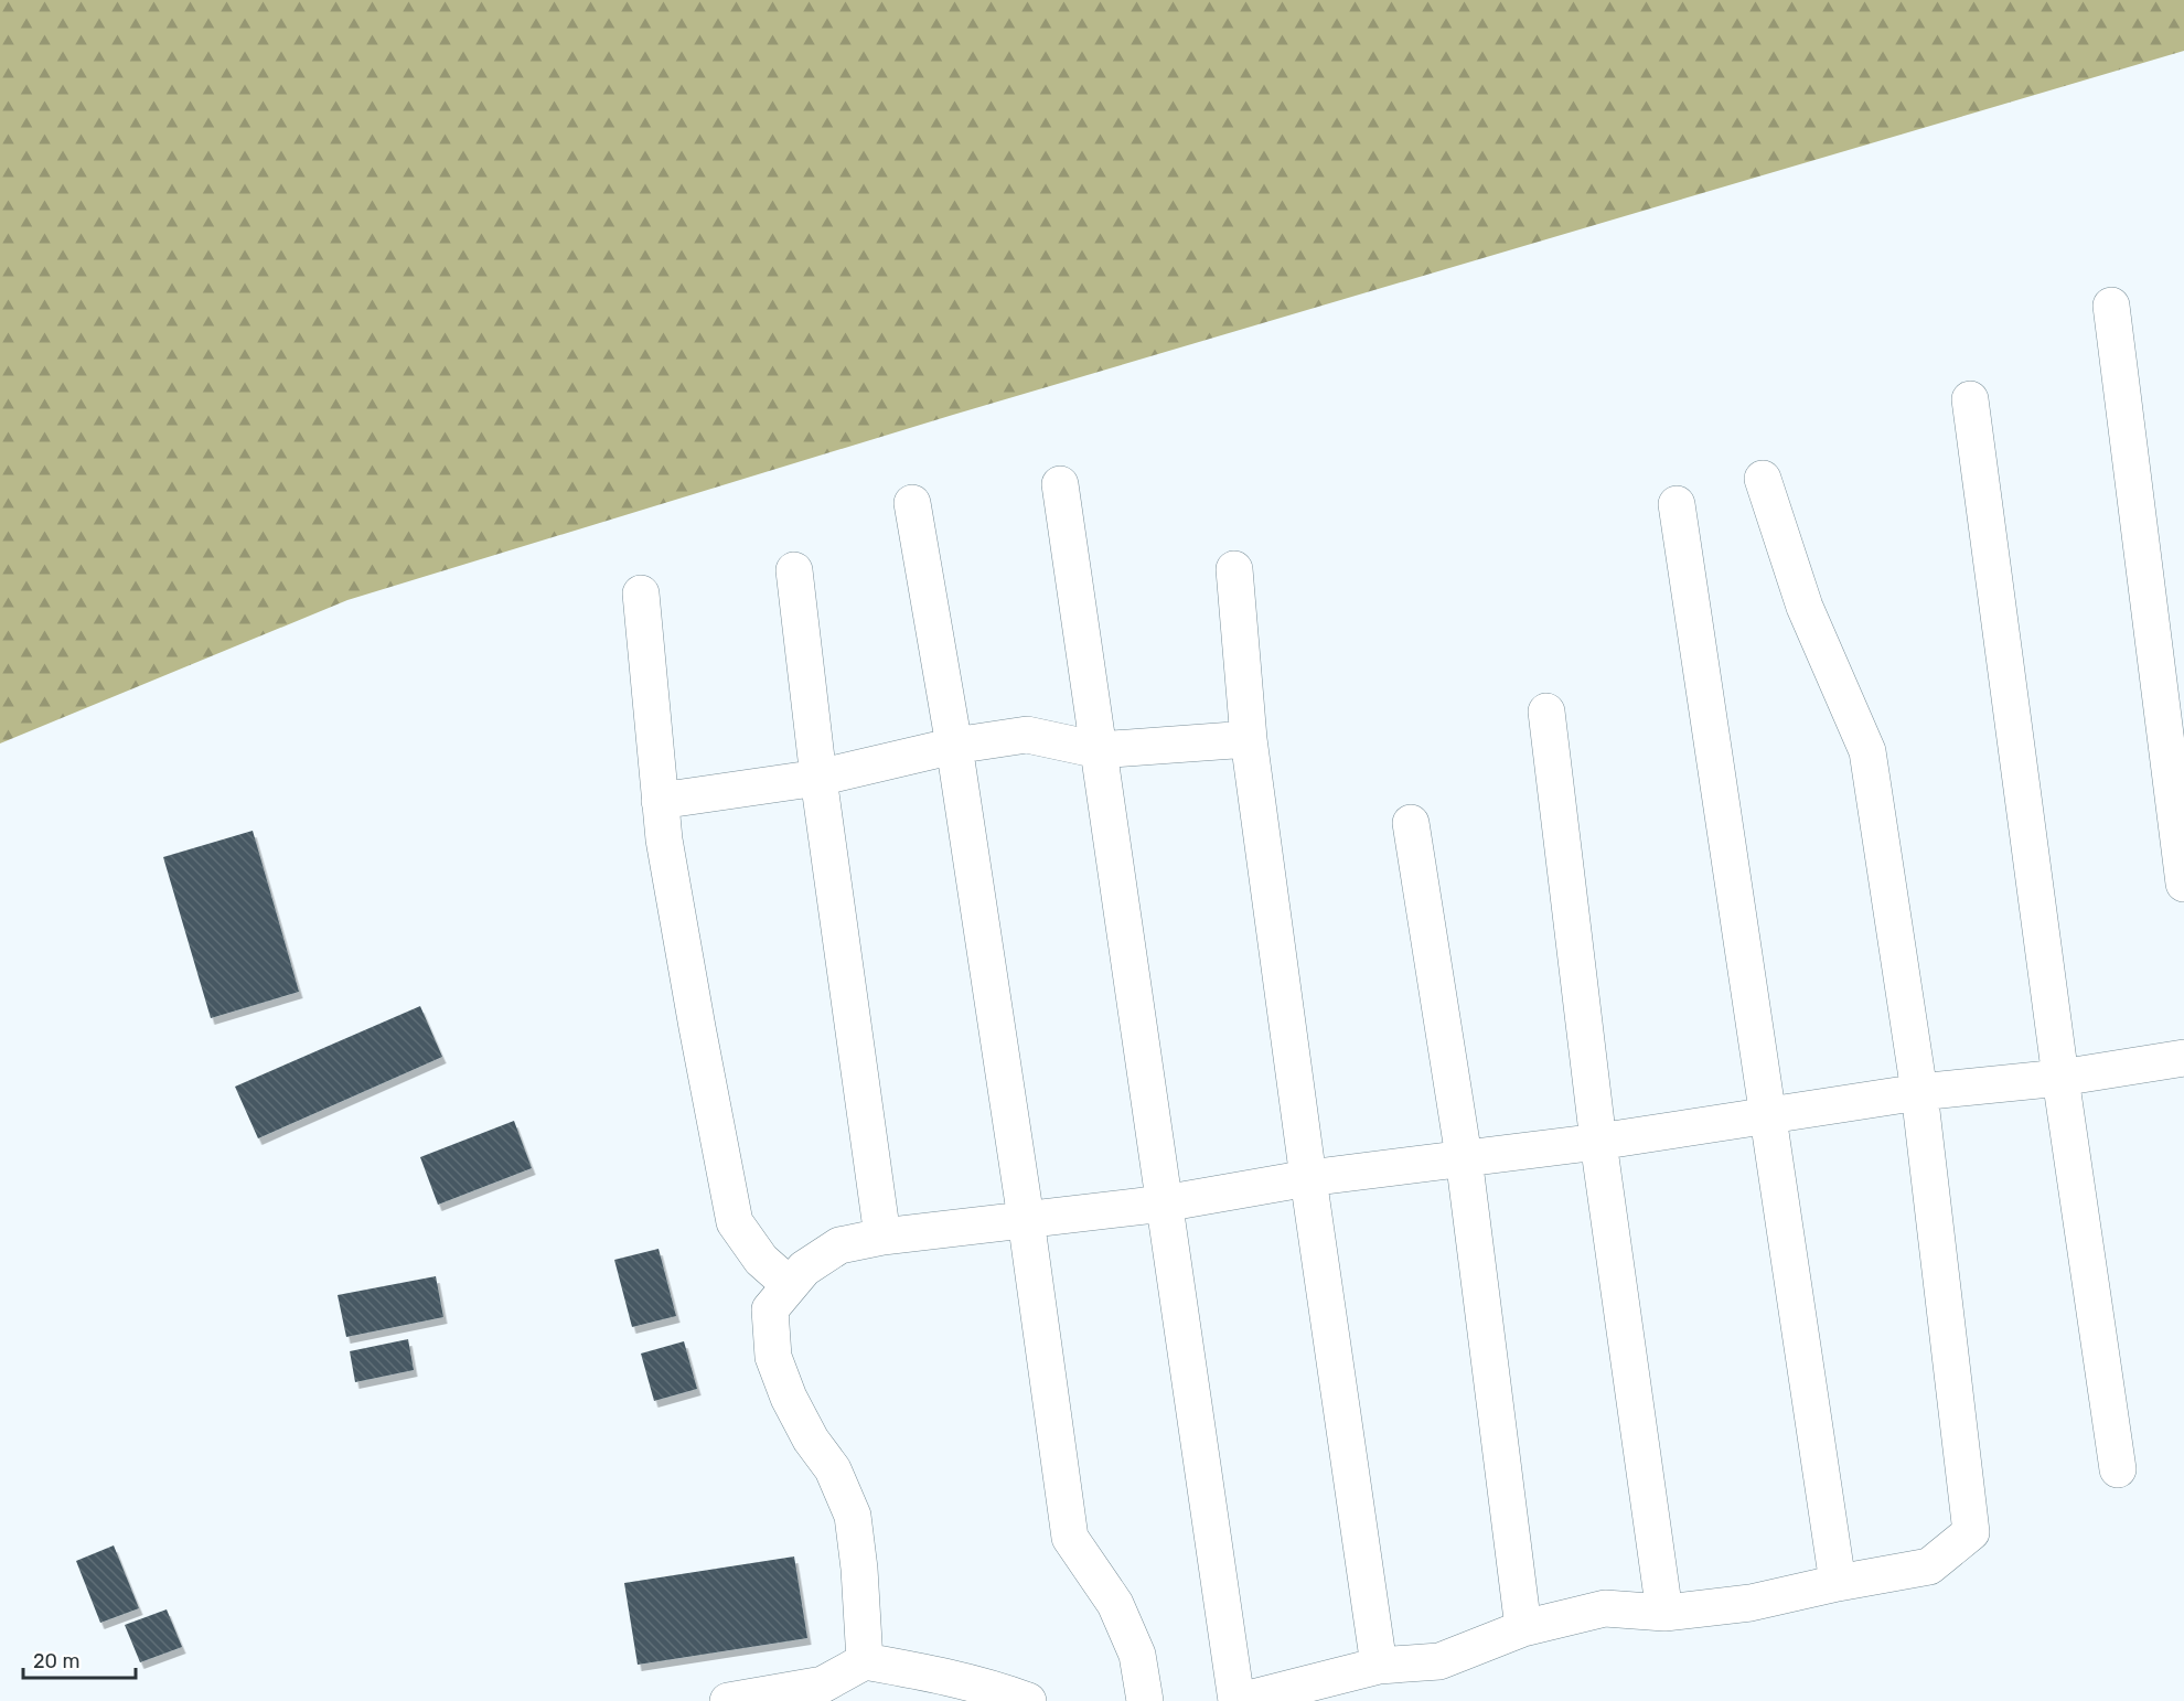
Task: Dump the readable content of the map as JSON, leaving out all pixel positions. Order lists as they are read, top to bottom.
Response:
{
  "scale_bar": "20 m"
}
